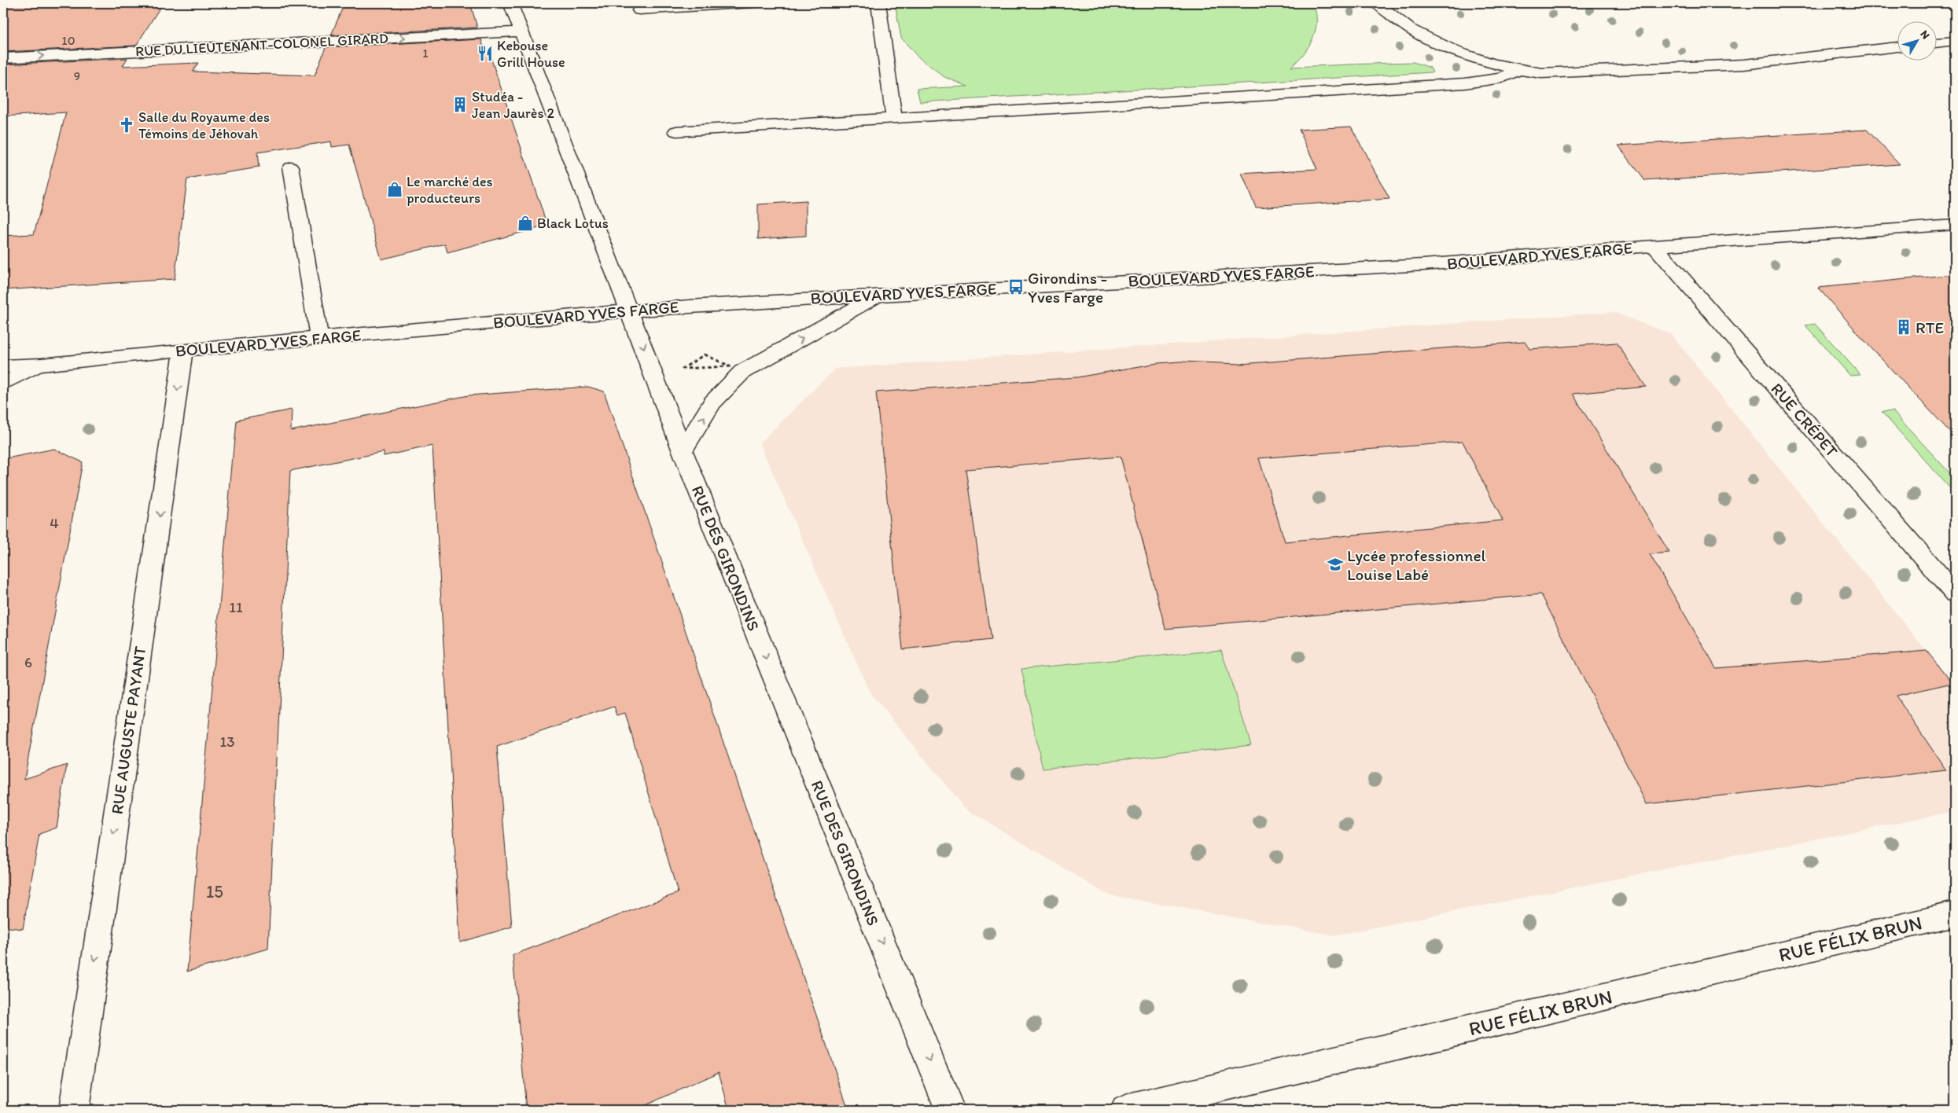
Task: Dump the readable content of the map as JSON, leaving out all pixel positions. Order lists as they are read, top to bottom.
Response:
{
  "streets": {
    "street": [
      "RUE DU LIEUTENANT-COLONEL GIRARD",
      "BOULEVARD YVES FARGE",
      "RUE CRÉPET",
      "RUE DES GIRONDINS",
      "RUE AUGUSTE PAYANT",
      "RUE FÉLIX BRUN"
    ]
  },
  "crossings": [
    ["RUE DU LIEUTENANT-COLONEL GIRARD", "RUE DES GIRONDINS"],
    ["BOULEVARD YVES FARGE", "RUE CRÉPET"],
    ["BOULEVARD YVES FARGE", "RUE DES GIRONDINS"],
    ["BOULEVARD YVES FARGE", "RUE AUGUSTE PAYANT"]
  ],
  "one_way": ["RUE DU LIEUTENANT-COLONEL GIRARD", "RUE DES GIRONDINS", "RUE AUGUSTE PAYANT"],
  "places": {
    "restaurant": ["Kebouse Grill House"],
    "building": ["Studéa - Jean Jaurès 2", "RTE"],
    "church": ["Salle du Royaume des Témoins de Jéhovah"],
    "shop": ["Le marché des producteurs", "Black Lotus"],
    "bus stop": ["Girondins - Yves Farge"],
    "school or university": ["Lycée professionnel Louise Labé"]
  },
  "house_numbers": [
    "10",
    "1",
    "9",
    "4",
    "11",
    "6",
    "13",
    "15"
  ],
  "north": "top right"
}
